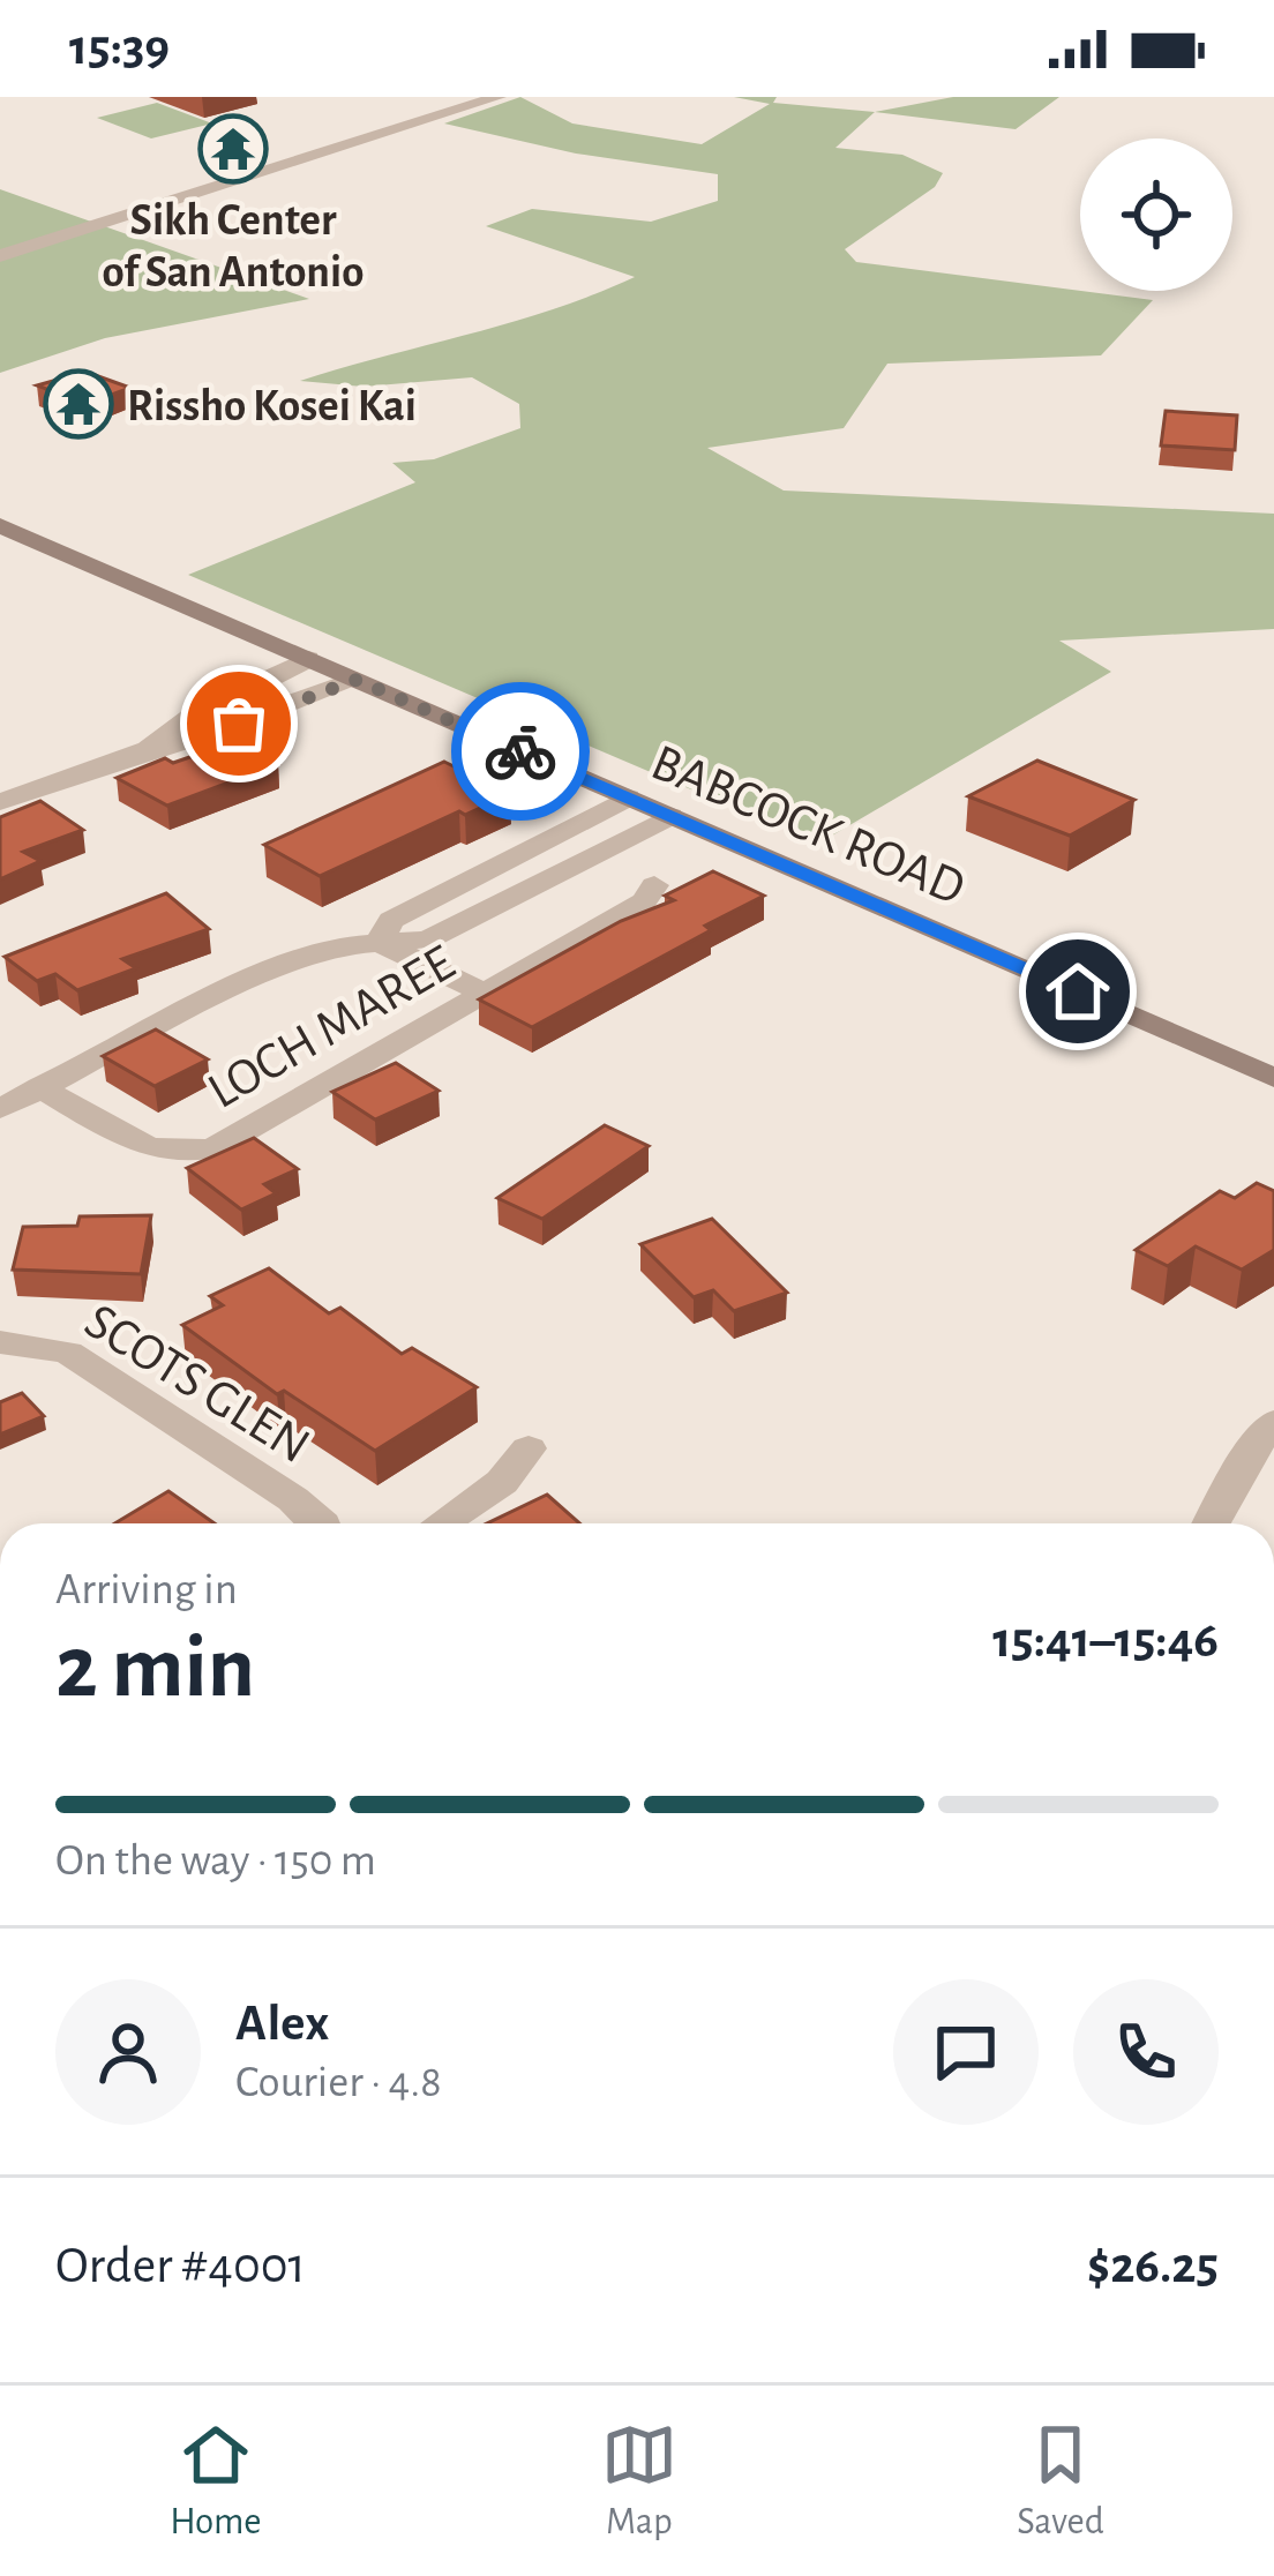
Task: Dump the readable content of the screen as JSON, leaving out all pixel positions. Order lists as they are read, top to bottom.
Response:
{
  "streets": {
    "main road": ["BABCOCK ROAD"],
    "street": ["LOCH MAREE", "SCOTS GLEN"]
  },
  "places": {
    "temple": ["Sikh Center of San Antonio", "Rissho Kosei Kai"]
  },
  "page": {
    "status": "15:39",
    "heading": ["2 min", "Arriving in", "15:41–15:46"],
    "panel": [
      "Alex",
      "Courier · 4.8",
      "Order #4001",
      "$26.25"
    ],
    "bar": "On the way · 150 m",
    "tabs": ["Home", "Map", "Saved"]
  }
}
